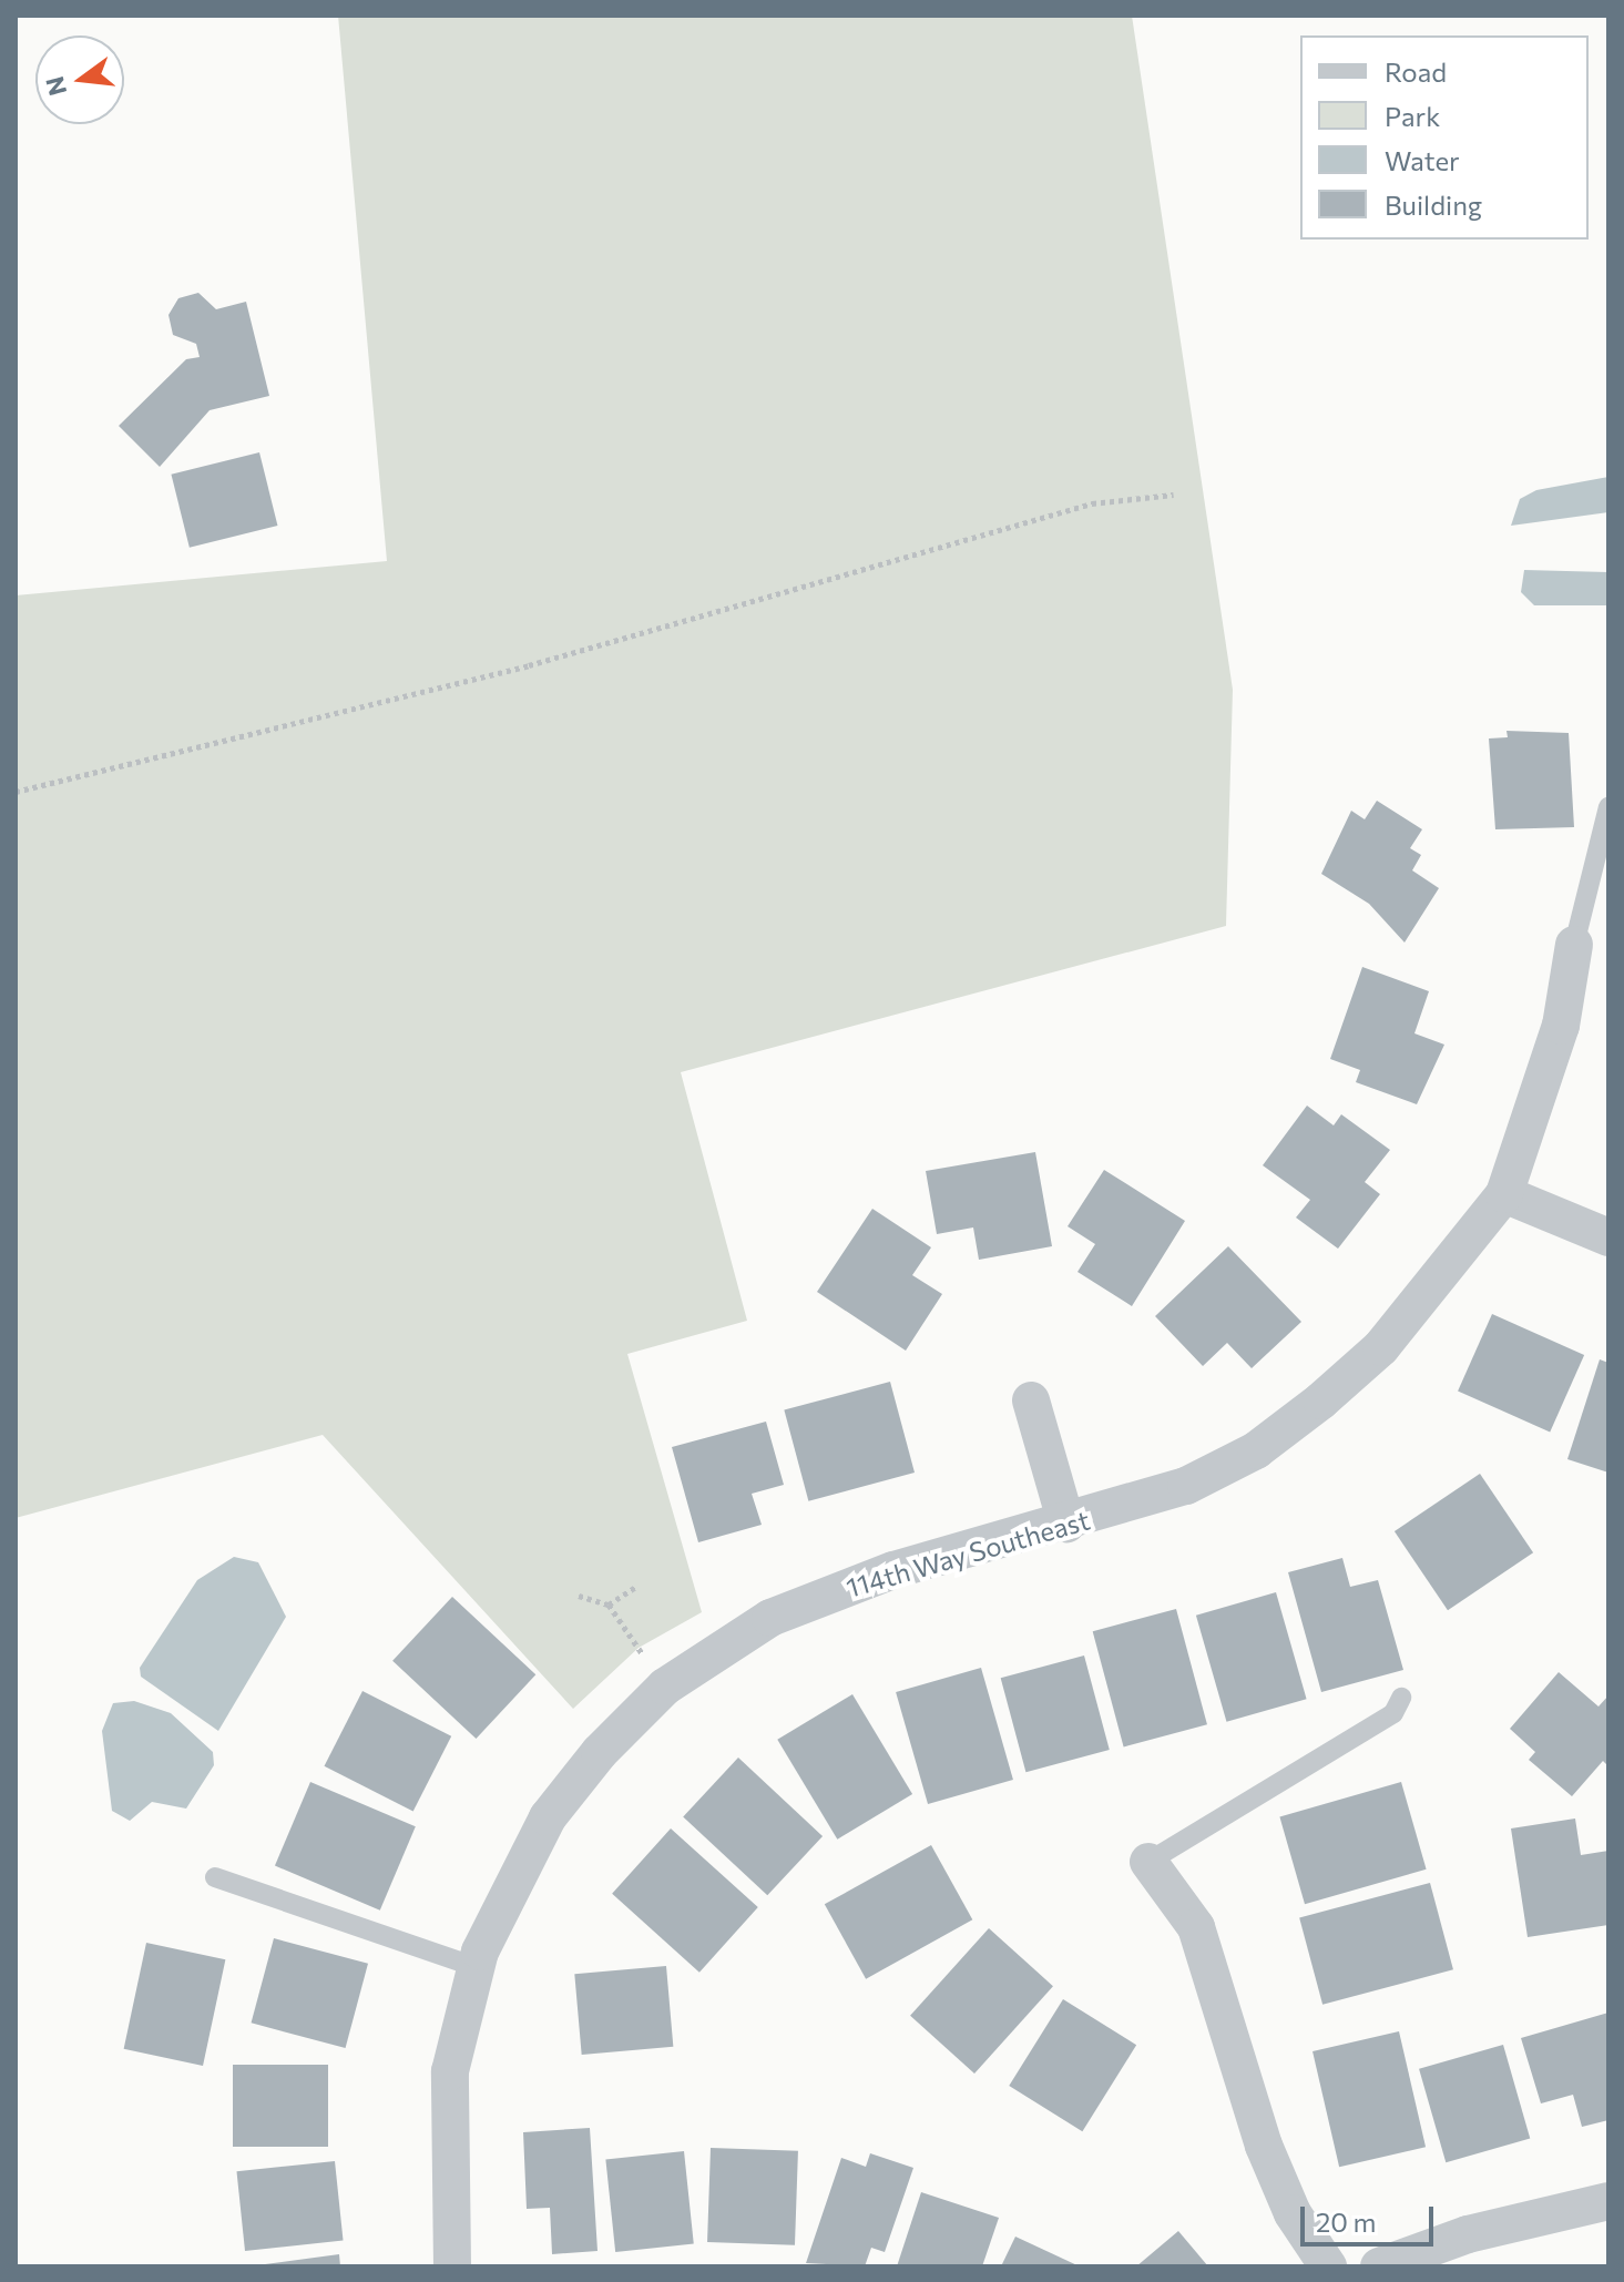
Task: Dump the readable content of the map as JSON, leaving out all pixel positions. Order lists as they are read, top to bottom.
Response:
{
  "streets": {
    "street": ["114th Way Southeast"]
  },
  "legend": [
    "Road",
    "Park",
    "Water",
    "Building"
  ],
  "scale_bar": "20 m",
  "north": "left"
}
